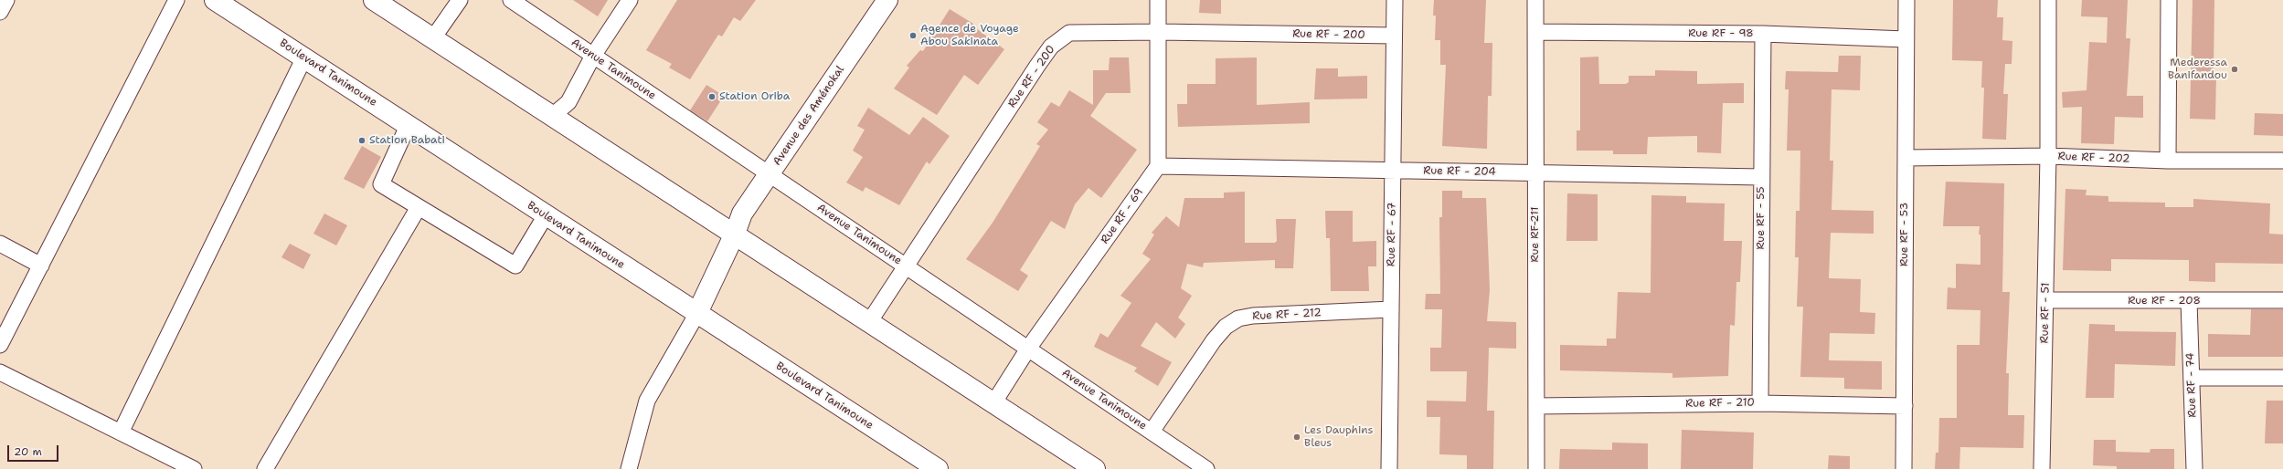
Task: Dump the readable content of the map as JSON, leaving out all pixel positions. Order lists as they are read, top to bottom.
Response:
{
  "streets": {
    "main road": ["Boulevard Tanimoune", "Avenue des Aménokal"],
    "street": [
      "Rue RF - 98",
      "Rue RF - 200",
      "Avenue Tanimoune",
      "Rue RF - 202",
      "Rue RF - 204",
      "Rue RF - 69",
      "Rue RF - 55",
      "Rue RF - 67",
      "Rue RF-211",
      "Rue RF - 53",
      "Rue RF - 208",
      "Rue RF - 51",
      "Rue RF - 212",
      "Rue RF - 74",
      "Rue RF - 210"
    ]
  },
  "crossings": [
    ["Rue RF - 98", "Rue RF - 55"],
    ["Rue RF - 98", "Rue RF-211"],
    ["Rue RF - 98", "Rue RF - 53"],
    ["Rue RF - 200", "Avenue Tanimoune"],
    ["Rue RF - 200", "Rue RF - 67"],
    ["Avenue Tanimoune", "Avenue des Aménokal"],
    ["Avenue Tanimoune", "Rue RF - 69"],
    ["Avenue Tanimoune", "Rue RF - 212"],
    ["Boulevard Tanimoune", "Avenue des Aménokal"],
    ["Rue RF - 202", "Rue RF - 53"],
    ["Rue RF - 202", "Rue RF - 51"],
    ["Rue RF - 204", "Rue RF - 69"],
    ["Rue RF - 204", "Rue RF - 55"],
    ["Rue RF - 204", "Rue RF - 67"],
    ["Rue RF - 204", "Rue RF-211"],
    ["Rue RF - 55", "Rue RF - 210"],
    ["Rue RF - 67", "Rue RF - 212"],
    ["Rue RF-211", "Rue RF - 210"],
    ["Rue RF - 53", "Rue RF - 210"],
    ["Rue RF - 208", "Rue RF - 51"],
    ["Rue RF - 208", "Rue RF - 74"]
  ],
  "places": [
    "Agence de Voyage Abou Sakinata",
    "Mederessa Banifandou",
    "Station Oriba",
    "Station Babati",
    "Les Dauphins Bleus"
  ],
  "scale_bar": "20 m"
}
